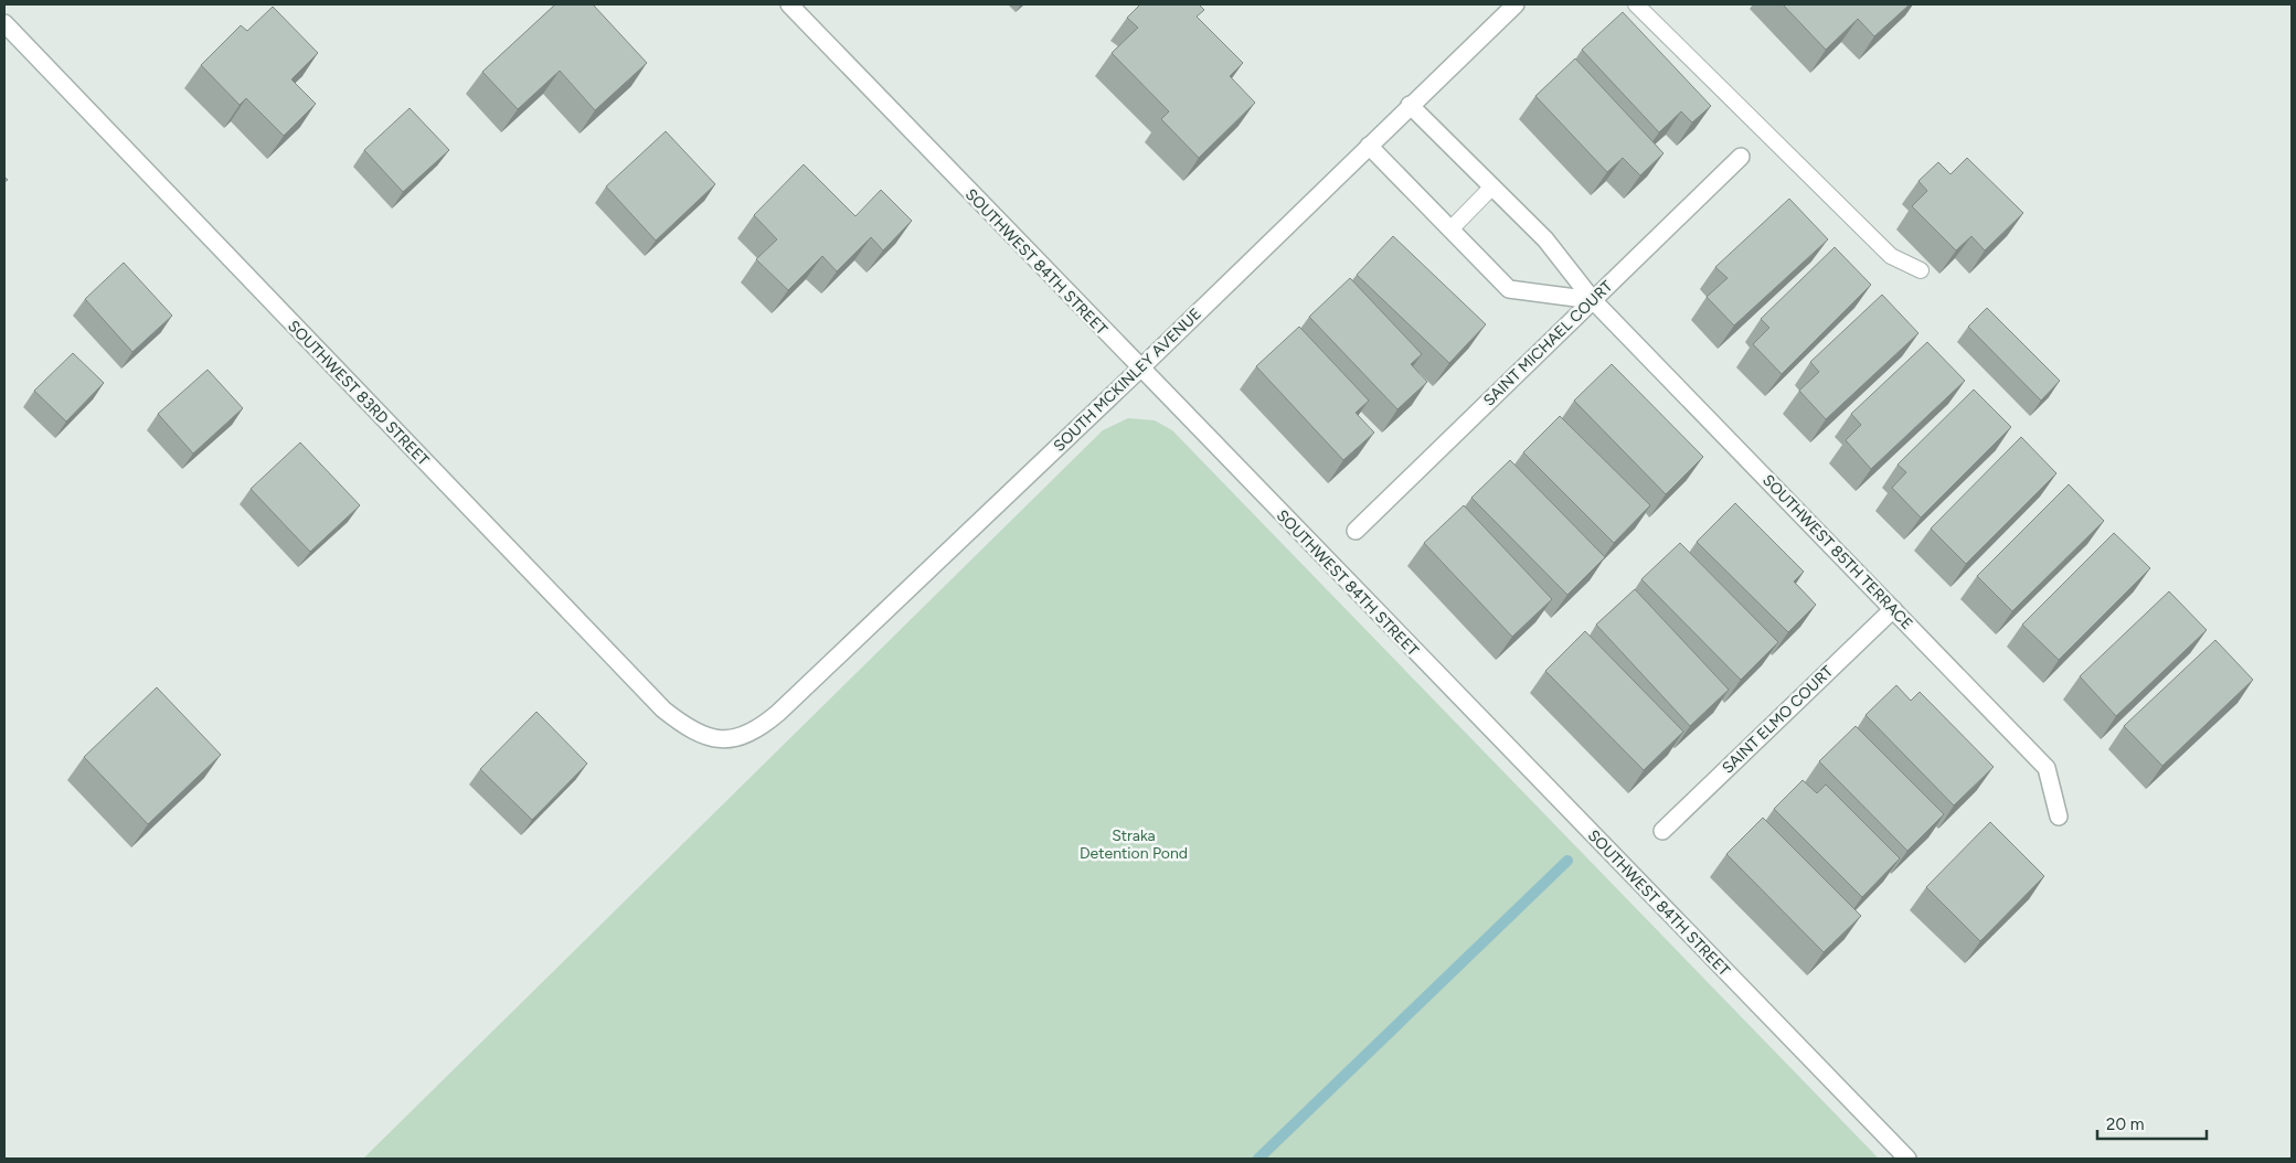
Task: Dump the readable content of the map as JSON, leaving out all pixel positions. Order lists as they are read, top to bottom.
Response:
{
  "streets": {
    "street": [
      "SOUTHWEST 84TH STREET",
      "SAINT MICHAEL COURT",
      "SOUTH MCKINLEY AVENUE",
      "SOUTHWEST 83RD STREET",
      "SOUTHWEST 85TH TERRACE",
      "SAINT ELMO COURT"
    ]
  },
  "crossings": [
    ["SOUTHWEST 84TH STREET", "SOUTH MCKINLEY AVENUE"],
    ["SAINT MICHAEL COURT", "SOUTHWEST 85TH TERRACE"],
    ["SOUTH MCKINLEY AVENUE", "SOUTHWEST 83RD STREET"],
    ["SOUTH MCKINLEY AVENUE", "SOUTHWEST 85TH TERRACE"],
    ["SOUTHWEST 85TH TERRACE", "SAINT ELMO COURT"]
  ],
  "parks": ["Straka Detention Pond"],
  "scale_bar": "20 m"
}
